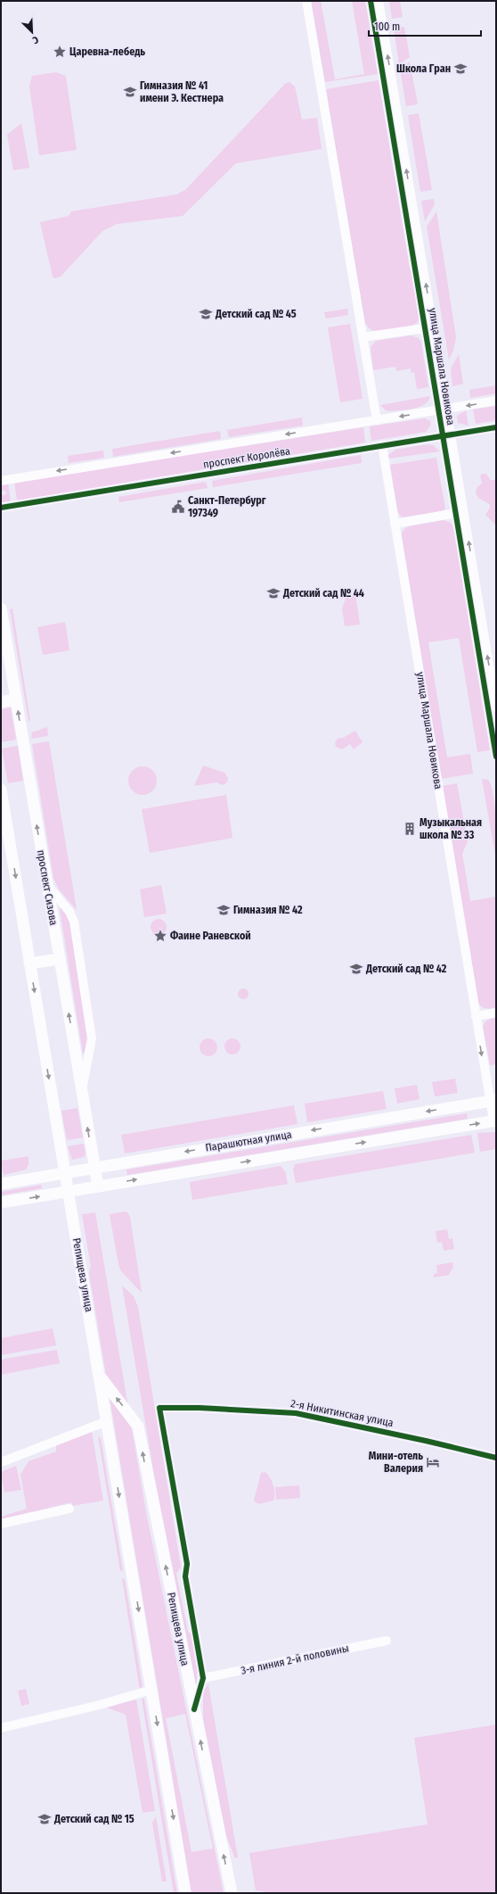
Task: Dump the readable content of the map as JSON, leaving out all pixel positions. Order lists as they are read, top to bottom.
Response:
{
  "streets": {
    "main road": ["проспект Сизова", "Парашютная улица", "Репищева улица"],
    "street": [
      "улица Маршала Новикова",
      "проспект Королёва",
      "2-я Никитинская улица",
      "3-я линия 2-й половины"
    ]
  },
  "crossings": [
    ["улица Маршала Новикова", "проспект Королёва"],
    ["улица Маршала Новикова", "Парашютная улица"],
    ["проспект Сизова", "Парашютная улица"],
    ["Парашютная улица", "Репищева улица"],
    ["2-я Никитинская улица", "3-я линия 2-й половины"]
  ],
  "places": {
    "place": ["Царевна-лебедь", "Фаине Раневской"],
    "school or university": [
      "Школа Гран",
      "Гимназия № 41 имени Э. Кестнера",
      "Детский сад № 45",
      "Детский сад № 44",
      "Гимназия № 42",
      "Детский сад № 42",
      "Детский сад № 15"
    ],
    "public building": ["Санкт-Петербург 197349"],
    "building": ["Музыкальная школа № 33"],
    "hotel": ["Мини-отель Валерия"]
  },
  "scale_bar": "100 m",
  "north": "bottom right"
}
